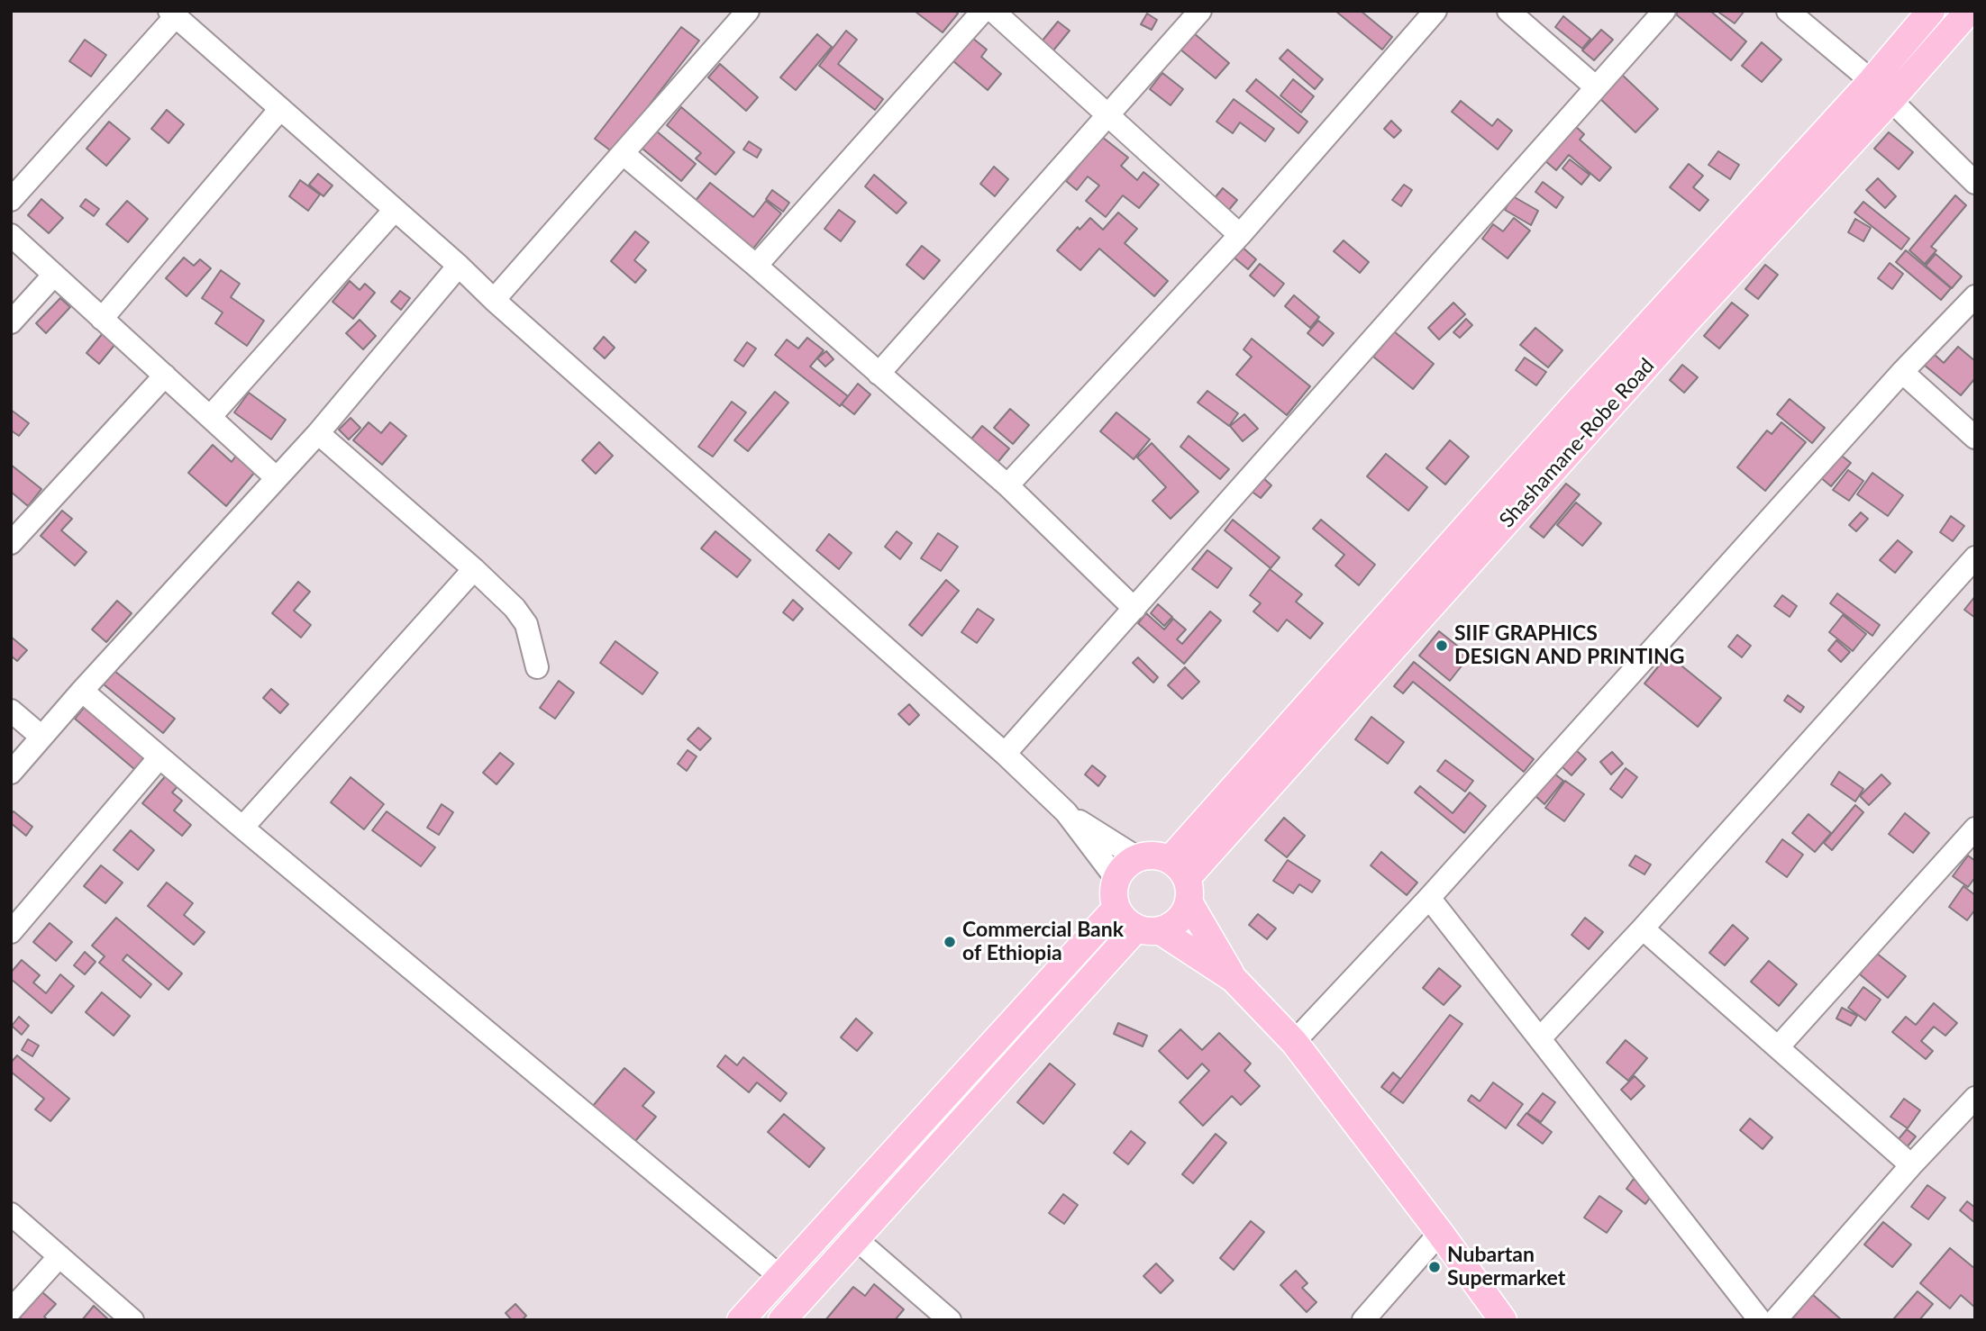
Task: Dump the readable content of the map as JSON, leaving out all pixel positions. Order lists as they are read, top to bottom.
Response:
{
  "streets": {
    "main road": ["Shashamane-Robe Road"]
  },
  "places": ["SIIF GRAPHICS DESIGN AND PRINTING", "Commercial Bank of Ethiopia", "Nubartan Supermarket"]
}
